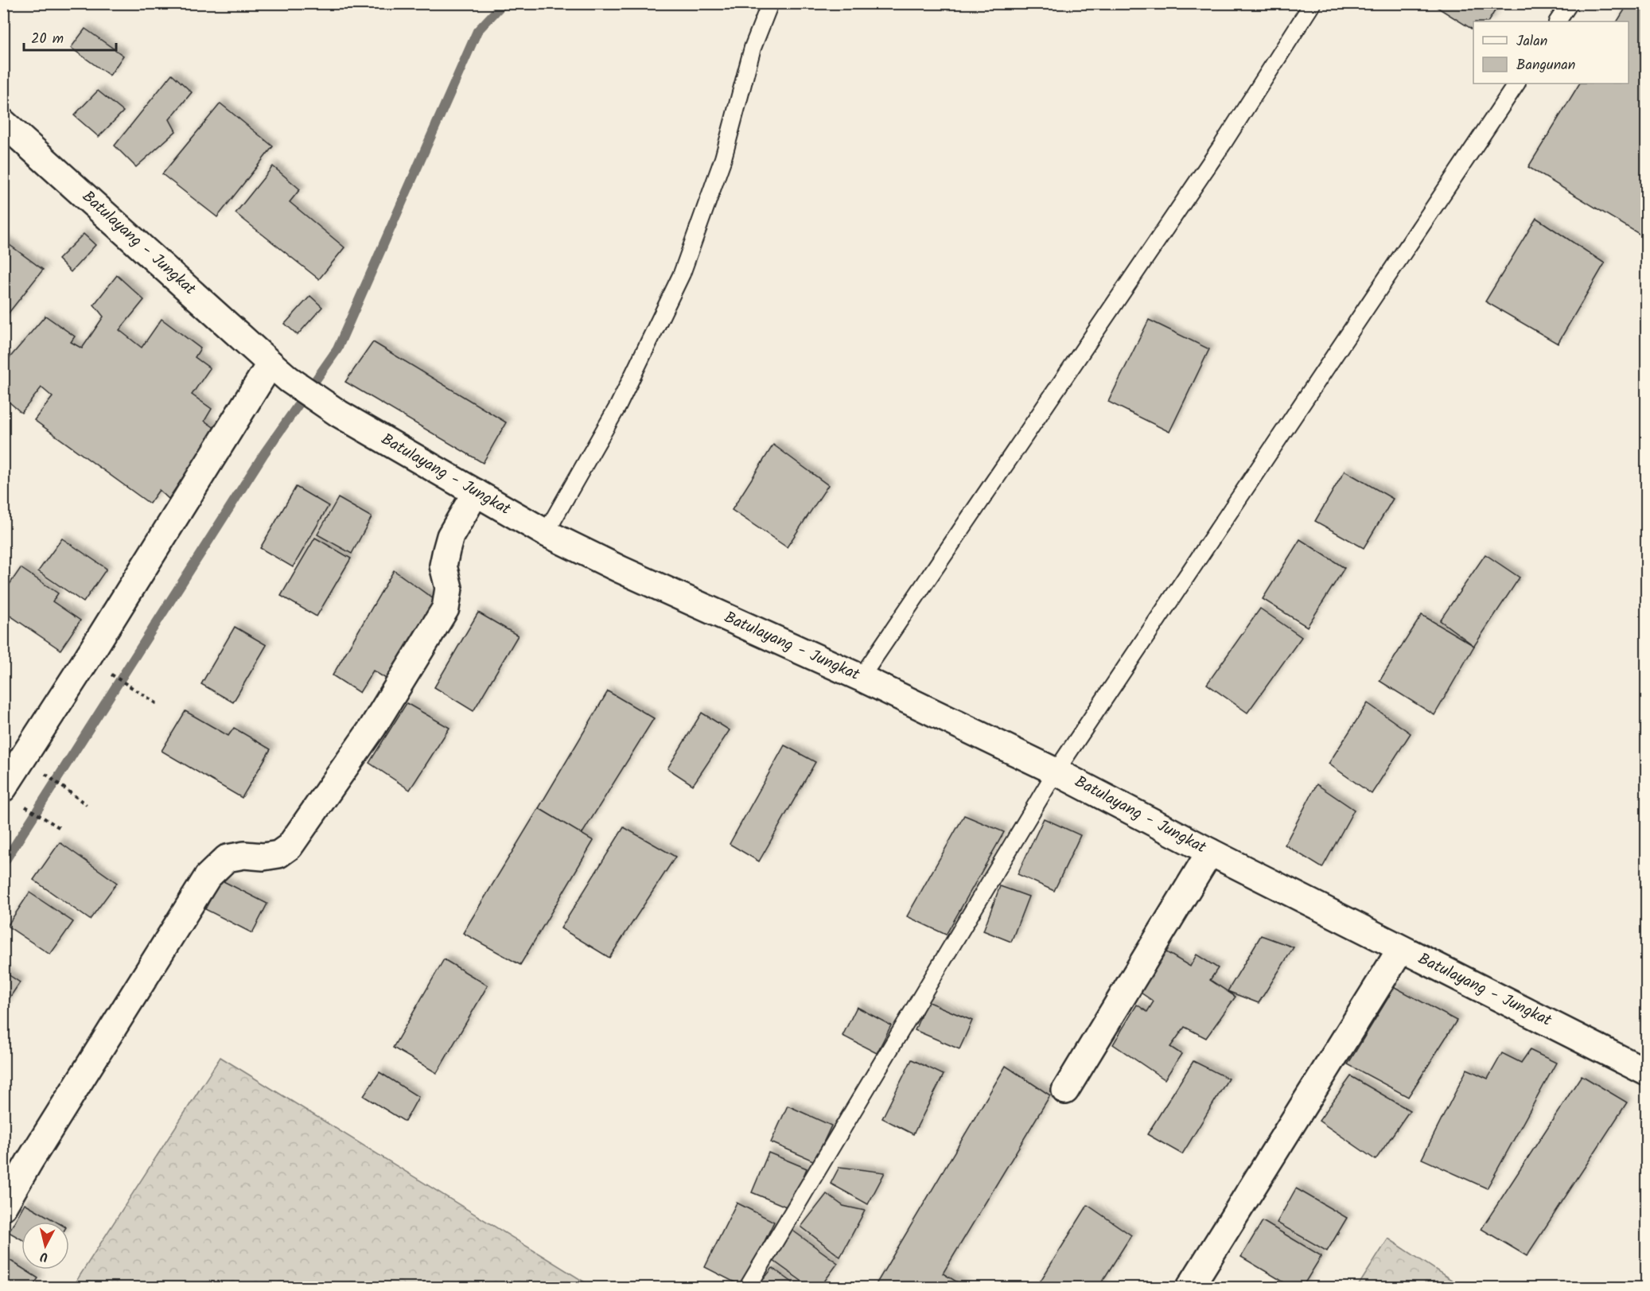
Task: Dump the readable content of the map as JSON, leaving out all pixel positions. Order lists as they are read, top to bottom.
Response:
{
  "streets": {
    "main road": ["Batulayang - Jungkat"]
  },
  "legend": ["Jalan", "Bangunan"],
  "scale_bar": "20 m",
  "north": "bottom"
}
